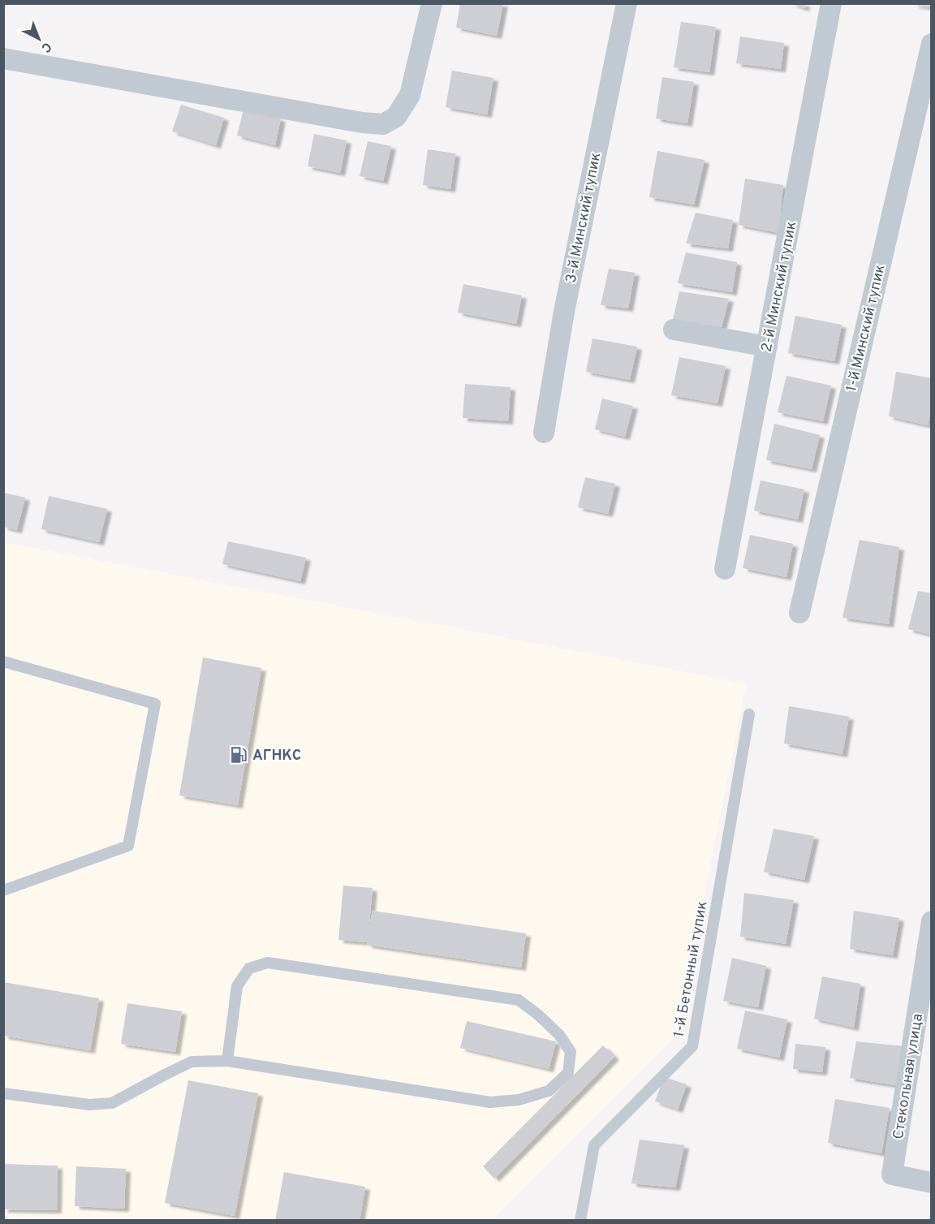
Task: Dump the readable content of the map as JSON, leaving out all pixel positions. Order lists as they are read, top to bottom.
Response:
{
  "streets": {
    "street": [
      "3-й Минский тупик",
      "2-й Минский тупик",
      "1-й Минский тупик",
      "Стекольная улица"
    ],
    "lane": ["1-й Бетонный тупик"]
  },
  "places": {
    "fuel station": ["АГНКС"]
  },
  "north": "bottom right"
}
